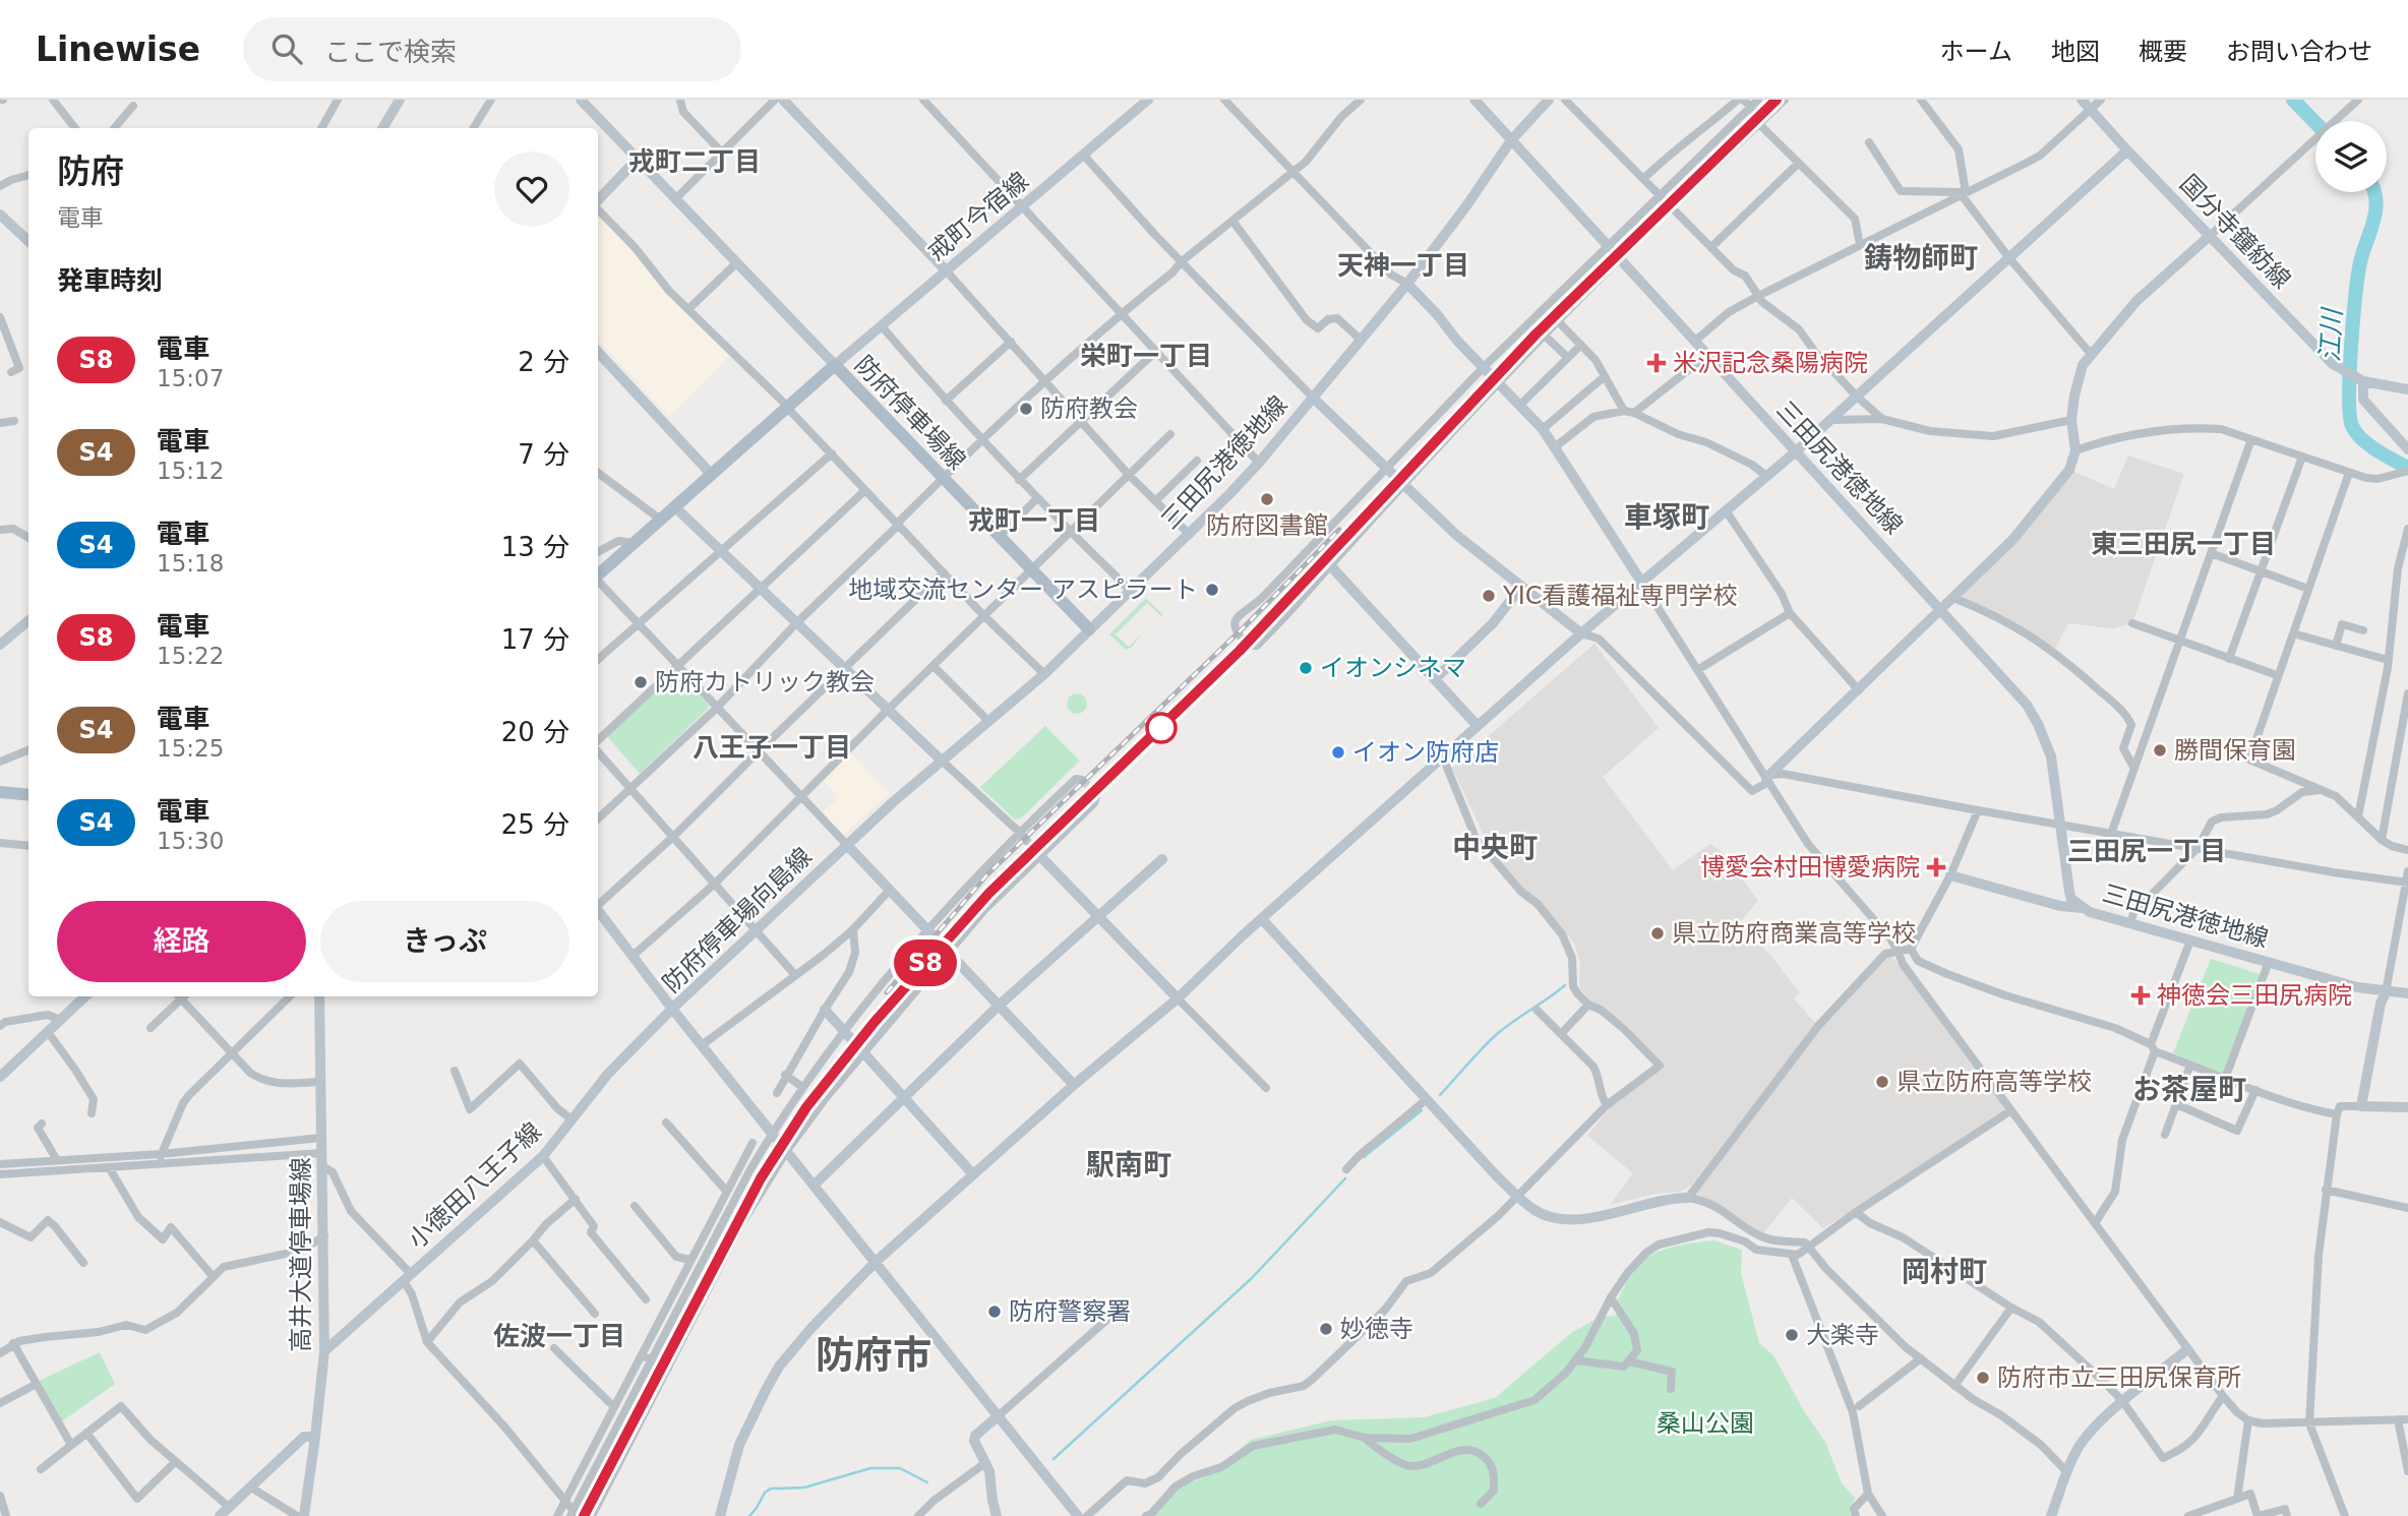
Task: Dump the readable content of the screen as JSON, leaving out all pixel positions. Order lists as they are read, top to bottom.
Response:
{
  "streets": {
    "main road": ["防府停車場線"],
    "street": [
      "戒町今宿線",
      "国分寺鐘紡線",
      "三田尻港徳地線",
      "防府停車場向島線",
      "小徳田八王子線",
      "高井大道停車場線"
    ]
  },
  "crossings": [
    ["戒町今宿線", "防府停車場線"],
    ["防府停車場線", "三田尻港徳地線"],
    ["防府停車場線", "防府停車場向島線"],
    ["三田尻港徳地線", "防府停車場向島線"],
    ["防府停車場向島線", "小徳田八王子線"],
    ["小徳田八王子線", "高井大道停車場線"]
  ],
  "districts": [
    "戎町二丁目",
    "鋳物師町",
    "天神一丁目",
    "栄町一丁目",
    "車塚町",
    "戎町一丁目",
    "東三田尻一丁目",
    "八王子一丁目",
    "中央町",
    "三田尻一丁目",
    "お茶屋町",
    "駅南町",
    "岡村町",
    "佐波一丁目",
    "防府市"
  ],
  "water": ["江川"],
  "parks": ["桑山公園"],
  "places": {
    "health": ["米沢記念桑陽病院", "博愛会村田博愛病院", "神徳会三田尻病院"],
    "other": [
      "防府教会",
      "防府図書館",
      "地域交流センター アスピラート",
      "YIC看護福祉専門学校",
      "イオンシネマ",
      "防府カトリック教会",
      "勝間保育園",
      "イオン防府店",
      "県立防府商業高等学校",
      "県立防府高等学校",
      "防府警察署",
      "妙徳寺",
      "大楽寺",
      "防府市立三田尻保育所"
    ]
  },
  "page": {
    "header": "Linewise",
    "search": "ここで検索",
    "nav": [
      "ホーム",
      "地図",
      "概要",
      "お問い合わせ"
    ],
    "on_map": "S8",
    "heading": [
      ["防府", "電車"],
      "発車時刻"
    ],
    "list": [
      {
        "mark": "S8",
        "name": "電車",
        "note": "15:07",
        "value": "2 分"
      },
      {
        "mark": "S4",
        "name": "電車",
        "note": "15:12",
        "value": "7 分"
      },
      {
        "mark": "S4",
        "name": "電車",
        "note": "15:18",
        "value": "13 分"
      },
      {
        "mark": "S8",
        "name": "電車",
        "note": "15:22",
        "value": "17 分"
      },
      {
        "mark": "S4",
        "name": "電車",
        "note": "15:25",
        "value": "20 分"
      },
      {
        "mark": "S4",
        "name": "電車",
        "note": "15:30",
        "value": "25 分"
      }
    ],
    "buttons": ["経路", "きっぷ"]
  }
}
